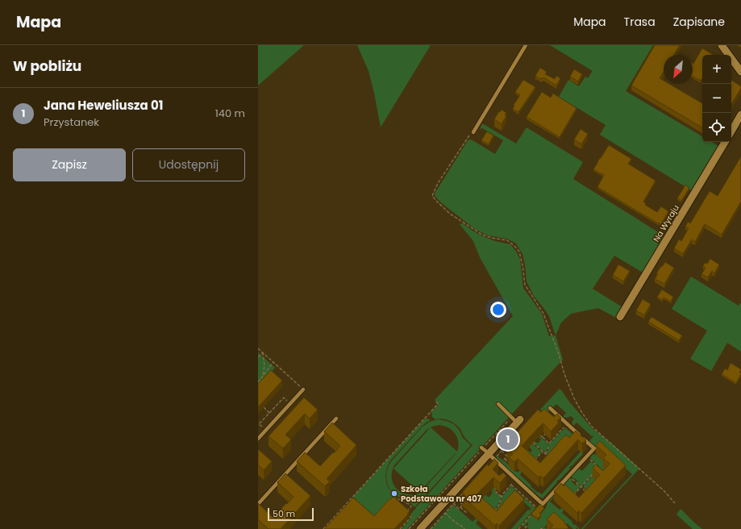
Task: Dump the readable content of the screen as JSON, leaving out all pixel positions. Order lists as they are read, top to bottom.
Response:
{
  "streets": {
    "street": ["Na Wyraju"]
  },
  "places": ["Szkoła Podstawowa nr 407"],
  "scale_bar": "50 m",
  "north": "bottom left",
  "page": {
    "header": "Mapa",
    "nav": ["Mapa", "Trasa", "Zapisane"],
    "heading": "W pobliżu",
    "map_buttons": ["+", "−"],
    "list": [
      {
        "mark": "1",
        "name": "Jana Heweliusza 01",
        "note": "Przystanek",
        "value": "140 m"
      }
    ],
    "buttons": ["Zapisz", "Udostępnij"],
    "pins": "1",
    "scale": "50 m"
  }
}
